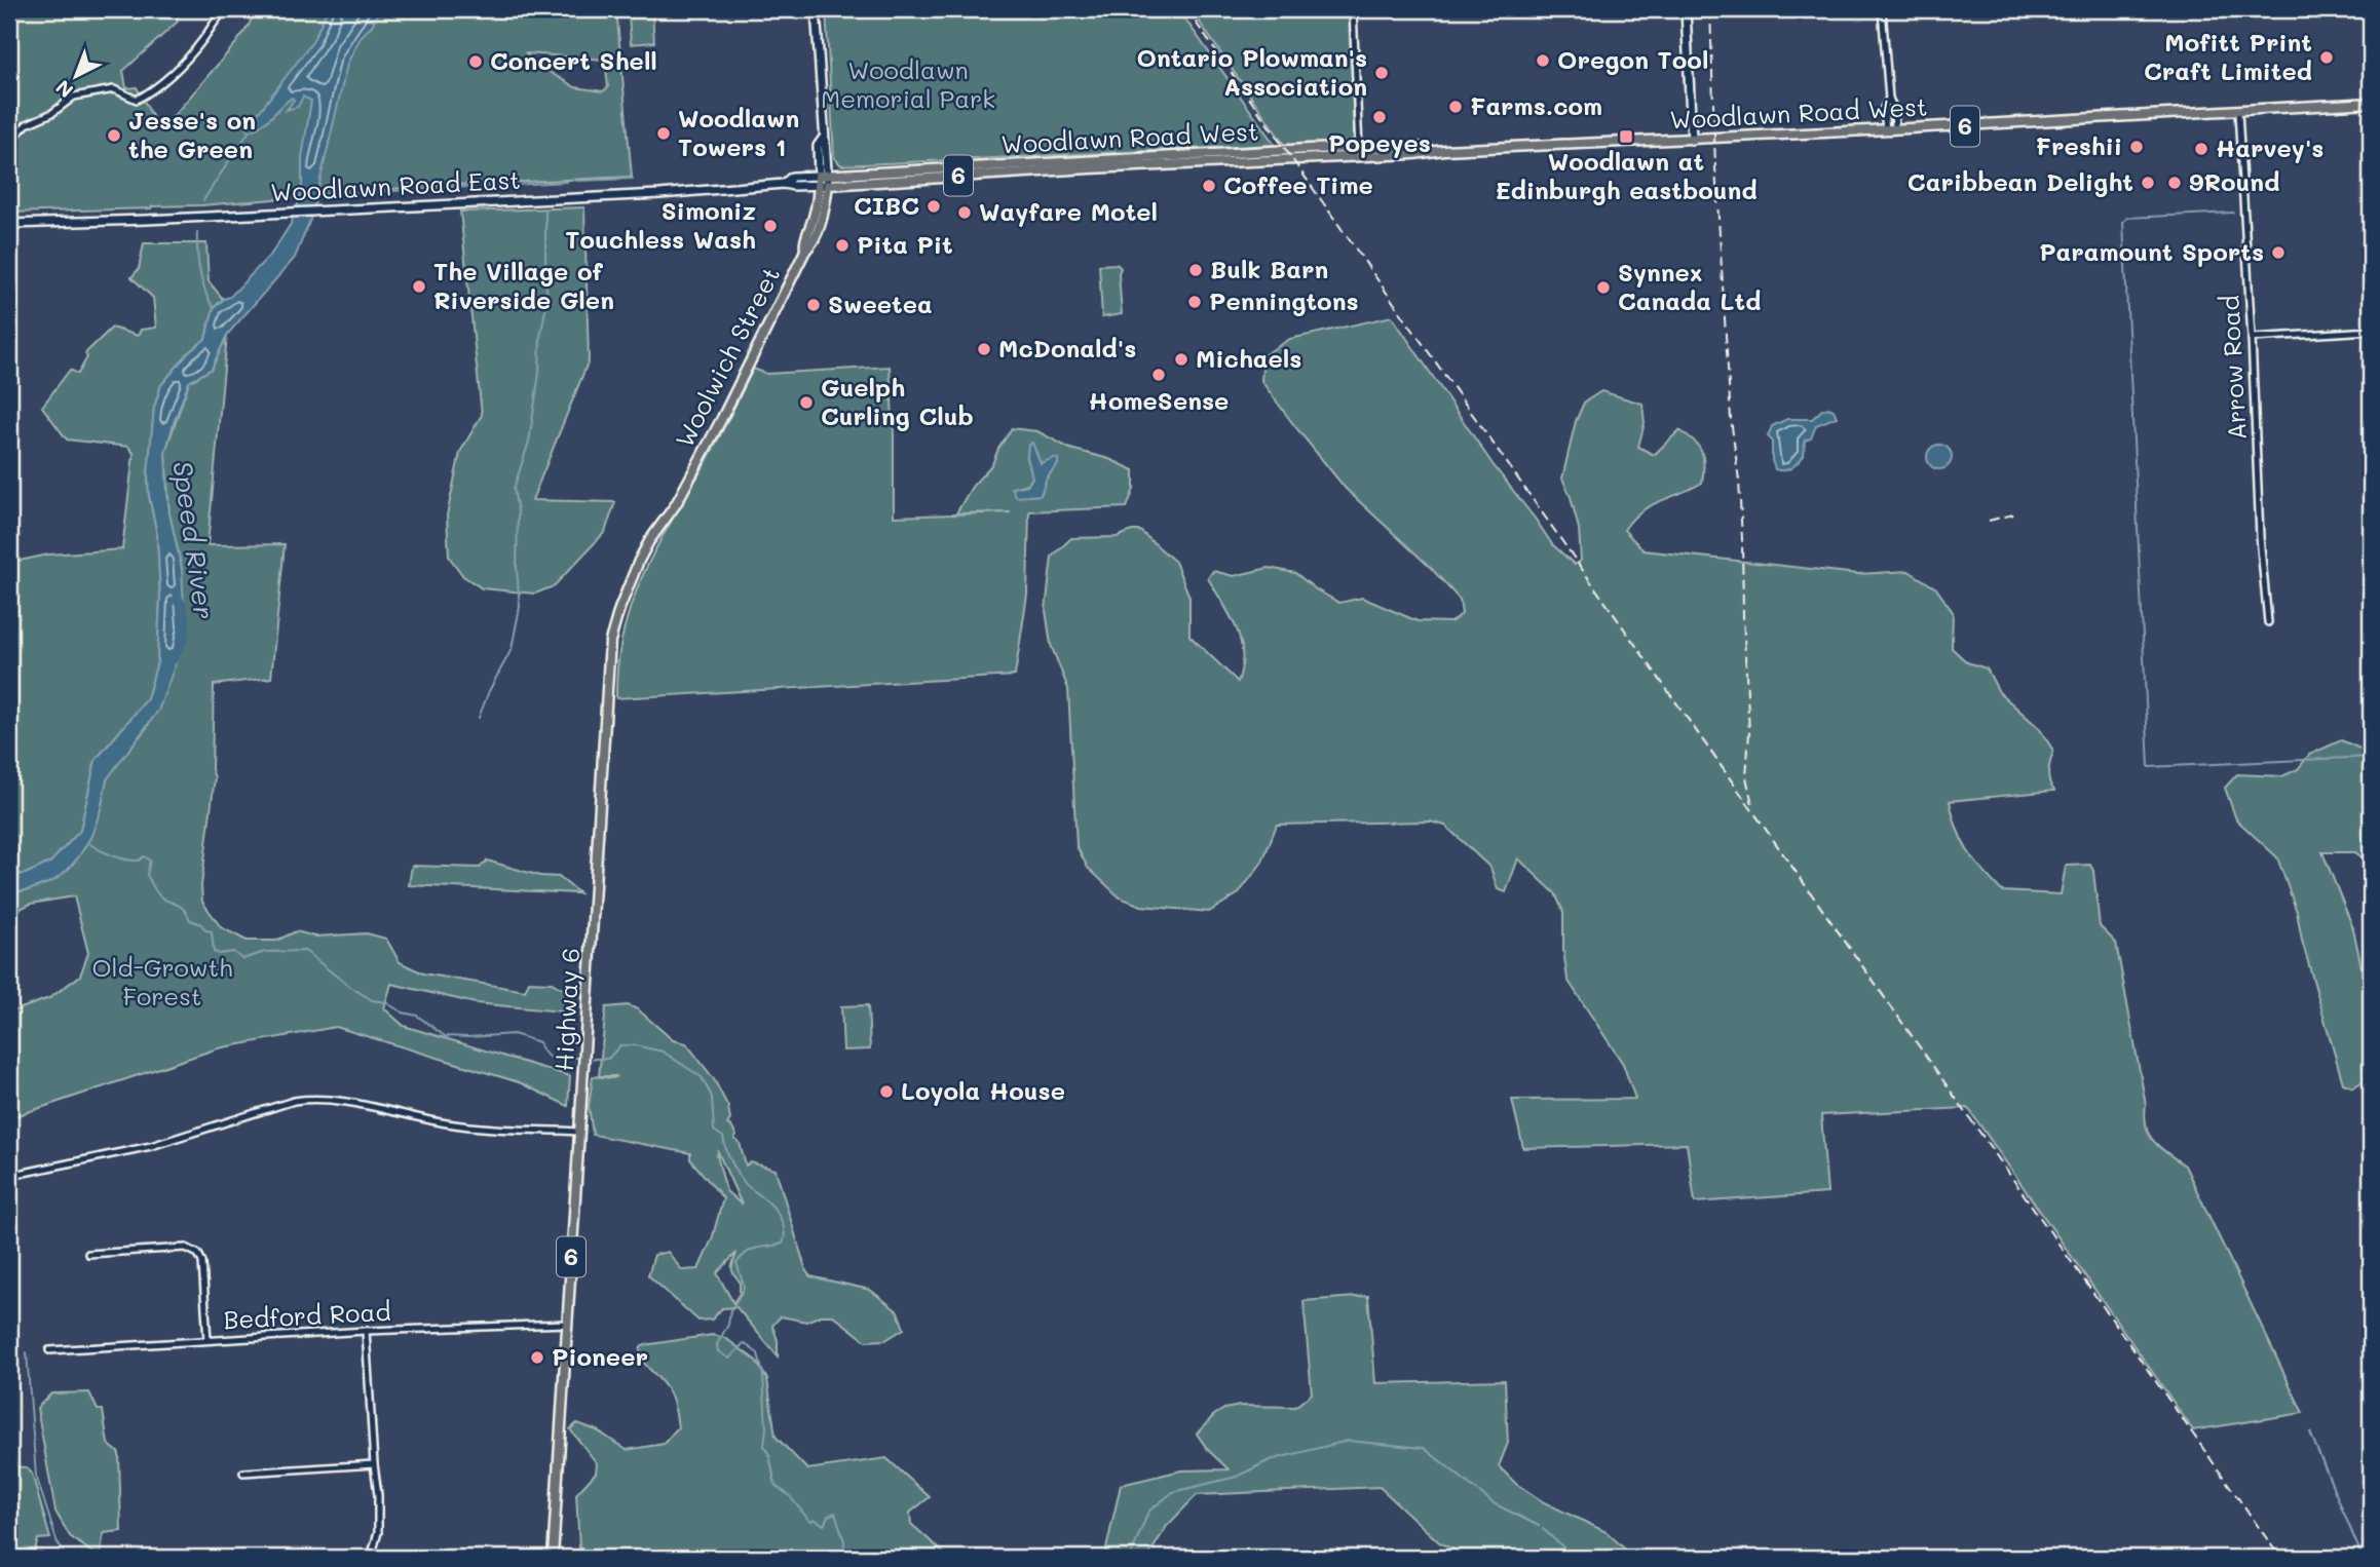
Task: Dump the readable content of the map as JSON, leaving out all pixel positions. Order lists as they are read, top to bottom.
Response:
{
  "streets": {
    "main road": [
      "Woodlawn Road West",
      "6",
      "Woodlawn Road East",
      "Woolwich Street",
      "Highway 6"
    ],
    "street": ["Arrow Road", "Bedford Road"]
  },
  "crossings": [
    ["Woodlawn Road West", "Woodlawn Road East"],
    ["Woodlawn Road West", "Woolwich Street"],
    ["Woodlawn Road West", "Arrow Road"],
    ["Woodlawn Road East", "Woolwich Street"],
    ["Woolwich Street", "Highway 6"],
    ["Highway 6", "Bedford Road"]
  ],
  "water": ["Speed River"],
  "parks": ["Woodlawn Memorial Park", "Old-Growth Forest"],
  "places": {
    "other": [
      "Mofitt Print Craft Limited",
      "Oregon Tool",
      "Concert Shell",
      "Ontario Plowman's Association",
      "Farms.com",
      "Popeyes",
      "Woodlawn Towers 1",
      "Jesse's on the Green",
      "Freshii",
      "Harvey's",
      "Caribbean Delight",
      "9Round",
      "Coffee Time",
      "CIBC",
      "Wayfare Motel",
      "Simoniz Touchless Wash",
      "Pita Pit",
      "Paramount Sports",
      "Bulk Barn",
      "The Village of Riverside Glen",
      "Synnex Canada Ltd",
      "Penningtons",
      "Sweetea",
      "McDonald's",
      "Michaels",
      "HomeSense",
      "Guelph Curling Club",
      "Loyola House",
      "Pioneer"
    ],
    "transit": ["Woodlawn at Edinburgh eastbound"]
  },
  "north": "bottom left"
}
